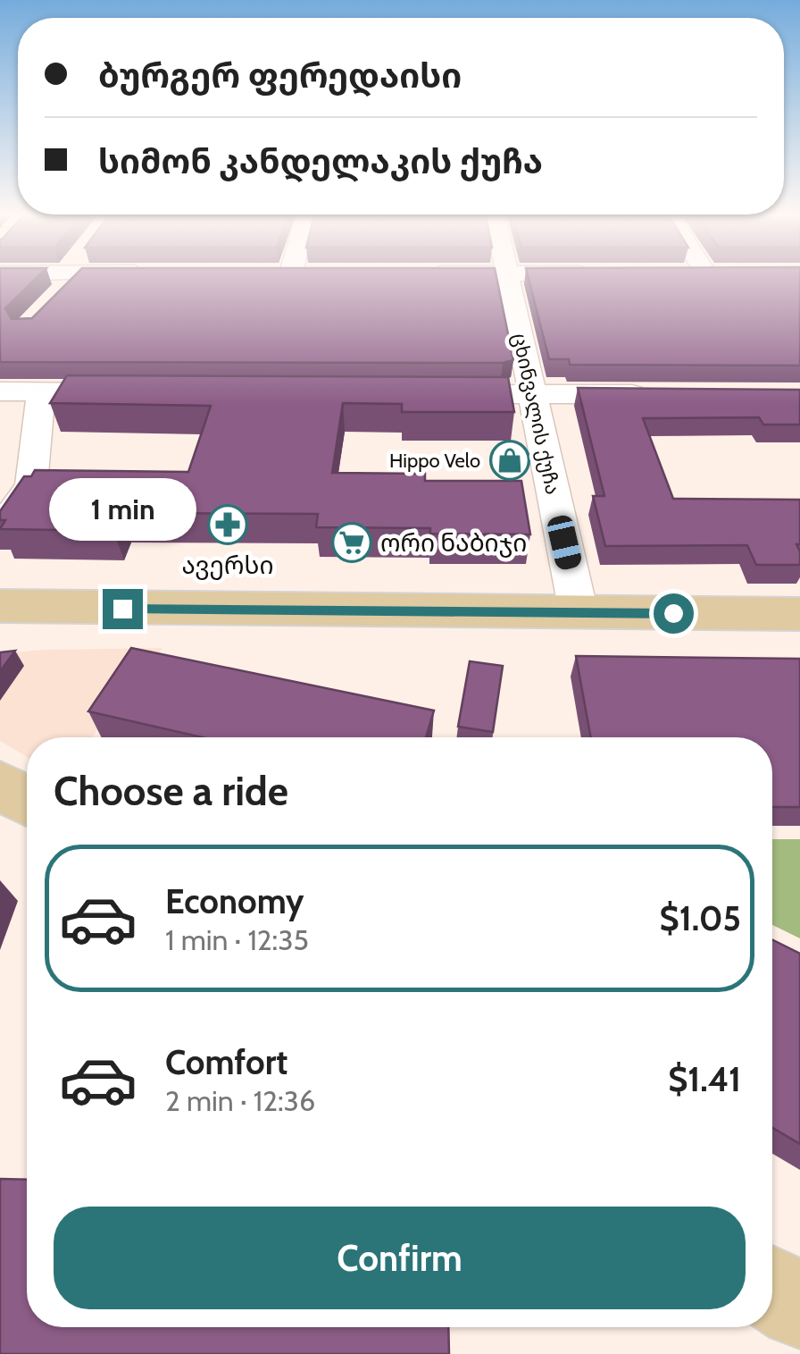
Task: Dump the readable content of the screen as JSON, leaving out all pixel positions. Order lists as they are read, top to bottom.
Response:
{
  "streets": {
    "street": ["ცხინვალის ქუჩა"]
  },
  "places": {
    "shop": ["Hippo Velo"],
    "pharmacy": ["ავერსი"],
    "supermarket": ["ორი ნაბიჯი"]
  },
  "page": {
    "banner": ["ბურგერ ფერედაისი", "სიმონ კანდელაკის ქუჩა"],
    "bubble": "1 min",
    "heading": "Choose a ride",
    "list": [
      {
        "name": "Economy",
        "note": "1 min · 12:35",
        "value": "$1.05"
      },
      {
        "name": "Comfort",
        "note": "2 min · 12:36",
        "value": "$1.41"
      }
    ],
    "buttons": "Confirm"
  }
}
